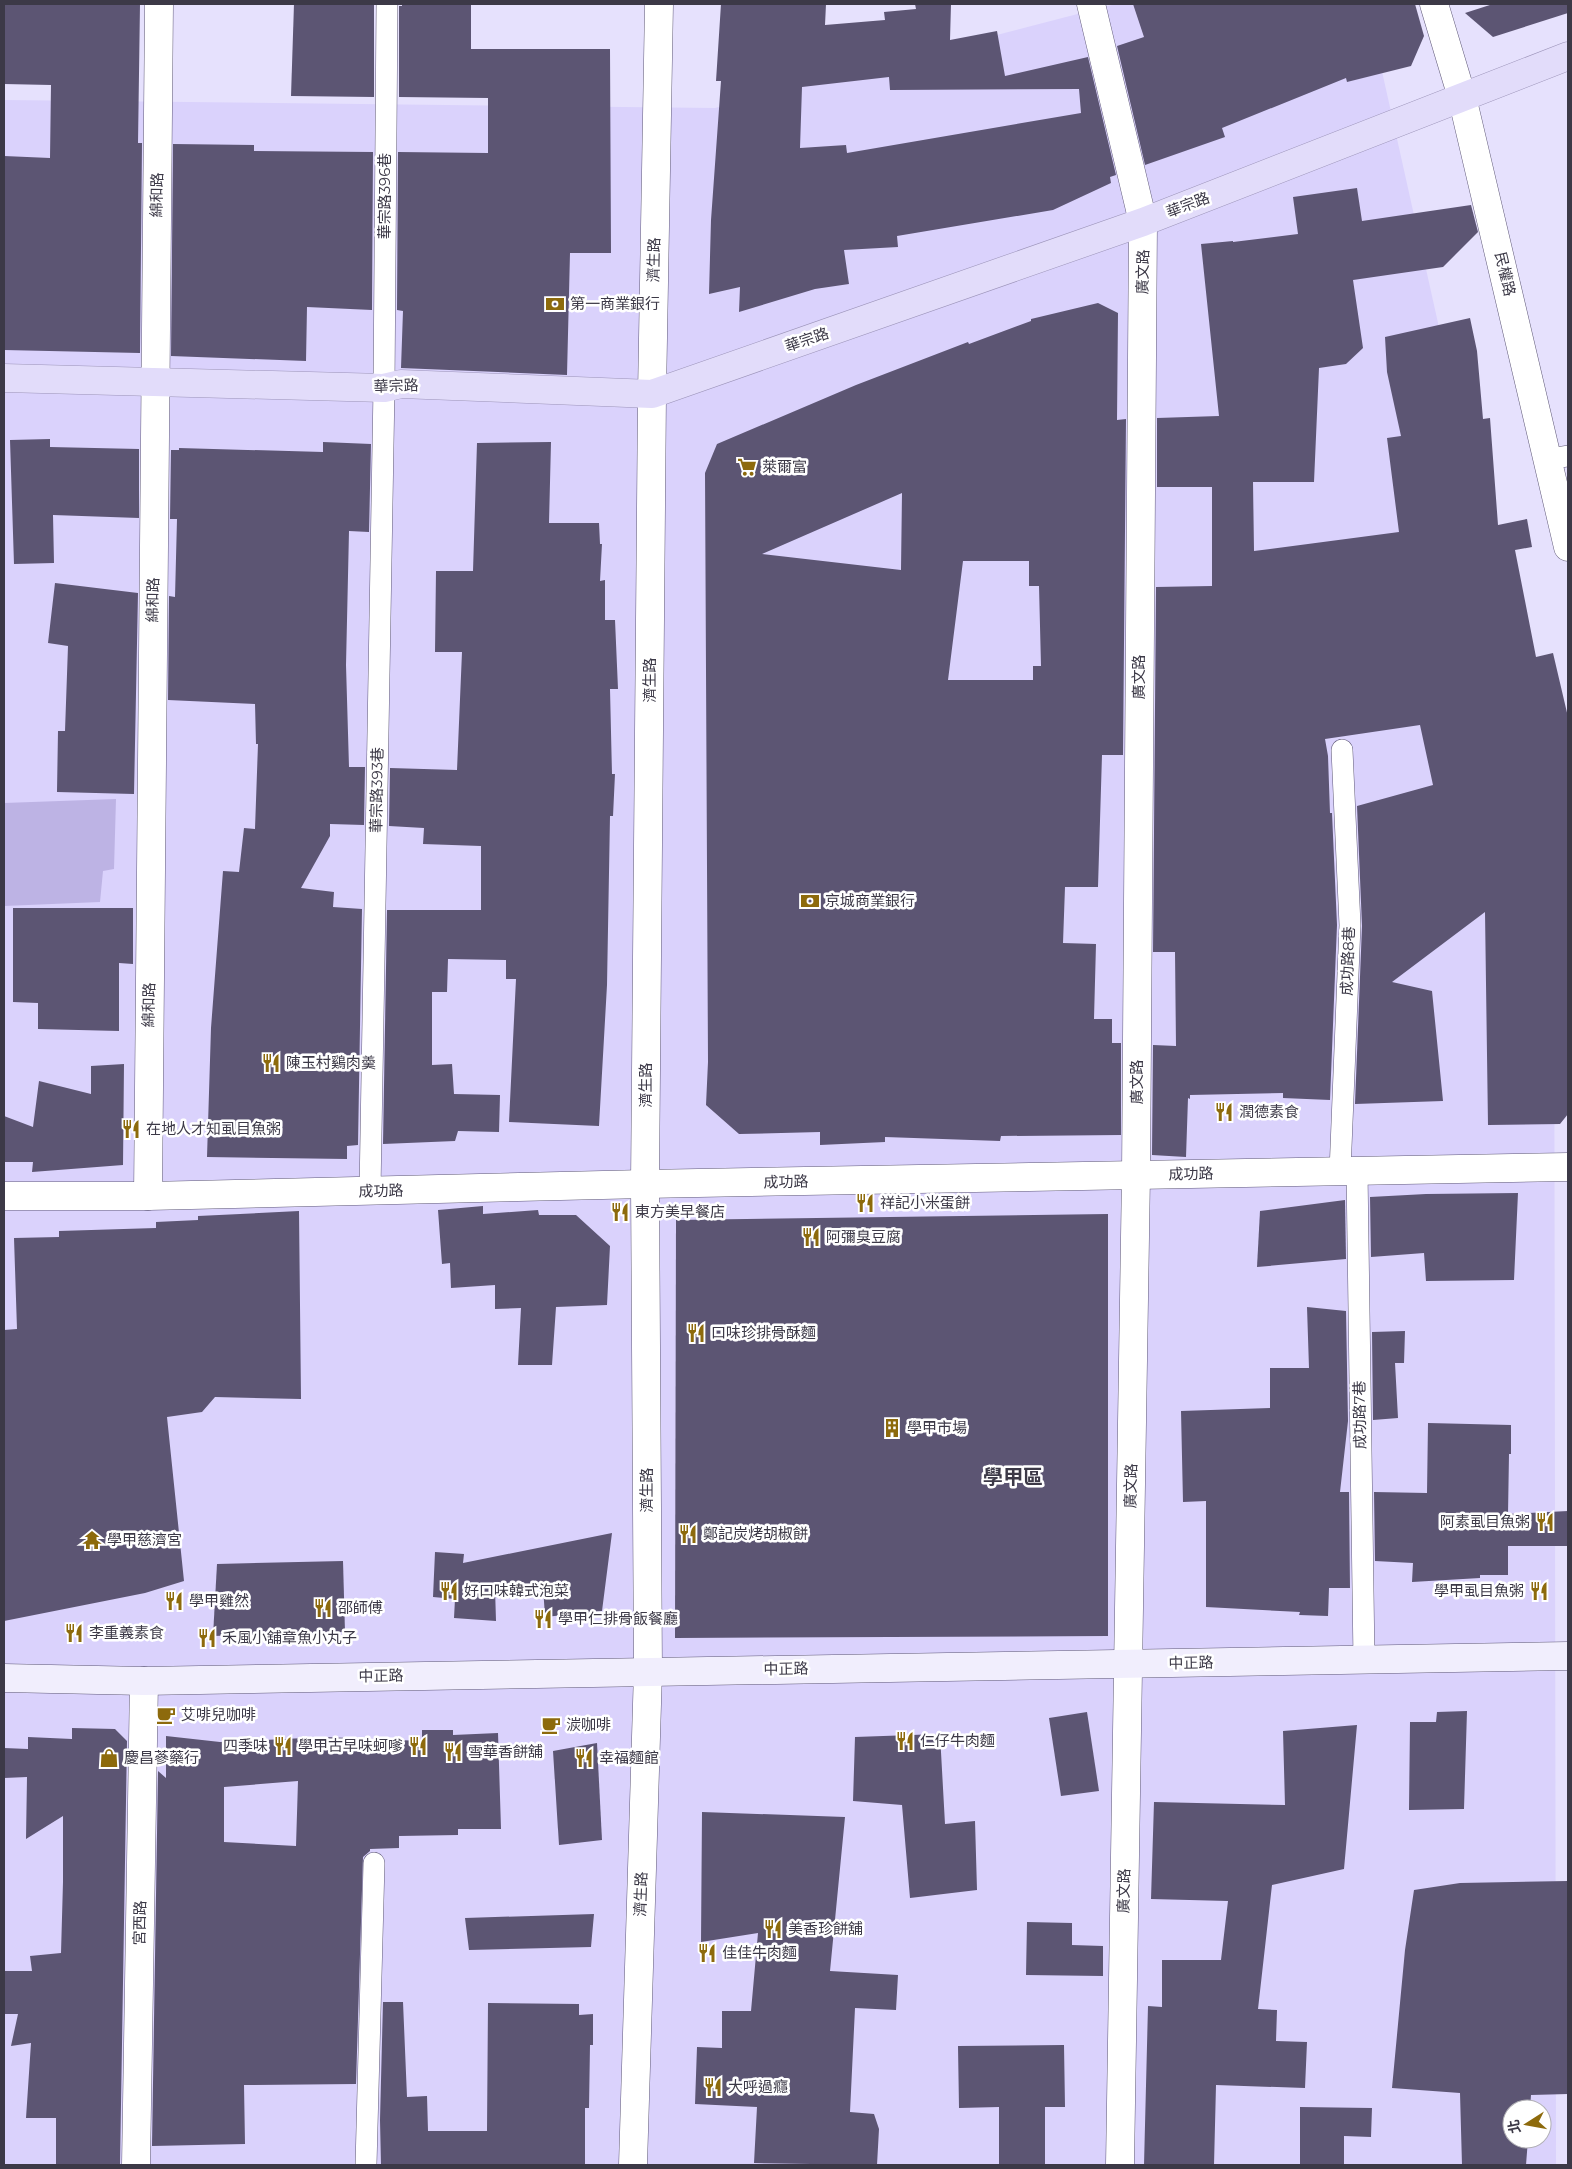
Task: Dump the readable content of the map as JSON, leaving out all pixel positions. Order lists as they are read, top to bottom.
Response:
{
  "streets": {
    "main road": ["華宗路", "中正路"],
    "street": [
      "綿和路",
      "濟生路",
      "廣文路",
      "民權路",
      "成功路",
      "宮西路"
    ],
    "lane": [
      "華宗路396巷",
      "華宗路393巷",
      "成功路8巷",
      "成功路7巷"
    ]
  },
  "crossings": [
    ["綿和路", "華宗路"],
    ["綿和路", "成功路"],
    ["華宗路396巷", "華宗路"],
    ["華宗路396巷", "華宗路393巷"],
    ["華宗路", "濟生路"],
    ["華宗路", "廣文路"],
    ["華宗路", "民權路"],
    ["華宗路", "華宗路393巷"],
    ["濟生路", "成功路"],
    ["濟生路", "中正路"],
    ["廣文路", "成功路"],
    ["廣文路", "中正路"],
    ["華宗路393巷", "成功路"],
    ["成功路8巷", "成功路"],
    ["成功路8巷", "成功路7巷"],
    ["成功路", "成功路7巷"],
    ["成功路7巷", "中正路"],
    ["中正路", "宮西路"]
  ],
  "districts": ["學甲區"],
  "places": {
    "bank": ["第一商業銀行", "京城商業銀行"],
    "supermarket": ["萊爾富"],
    "restaurant": [
      "陳玉村鷄肉羮",
      "潤德素食",
      "在地人才知虱目魚粥",
      "祥記小米蛋餅",
      "東方美早餐店",
      "阿彌臭豆腐",
      "口味珍排骨酥麵",
      "阿素虱目魚粥",
      "鄭記炭烤胡椒餅",
      "好口味韓式泡菜",
      "學甲虱目魚粥",
      "學甲雞然",
      "邵師傅",
      "學甲仁排骨飯餐廳",
      "李重義素食",
      "禾風小舖章魚小丸子",
      "仁仔牛肉麵",
      "四季味",
      "學甲古早味蚵嗲",
      "雪華香餅舖",
      "幸福麵館",
      "美香珍餅舖",
      "佳佳牛肉麵",
      "大呼過癮"
    ],
    "building": ["學甲市場"],
    "temple": ["學甲慈濟宮"],
    "cafe": ["艾啡兒咖啡", "湠咖啡"],
    "shop": ["慶昌蔘藥行"]
  },
  "north": "left"
}
